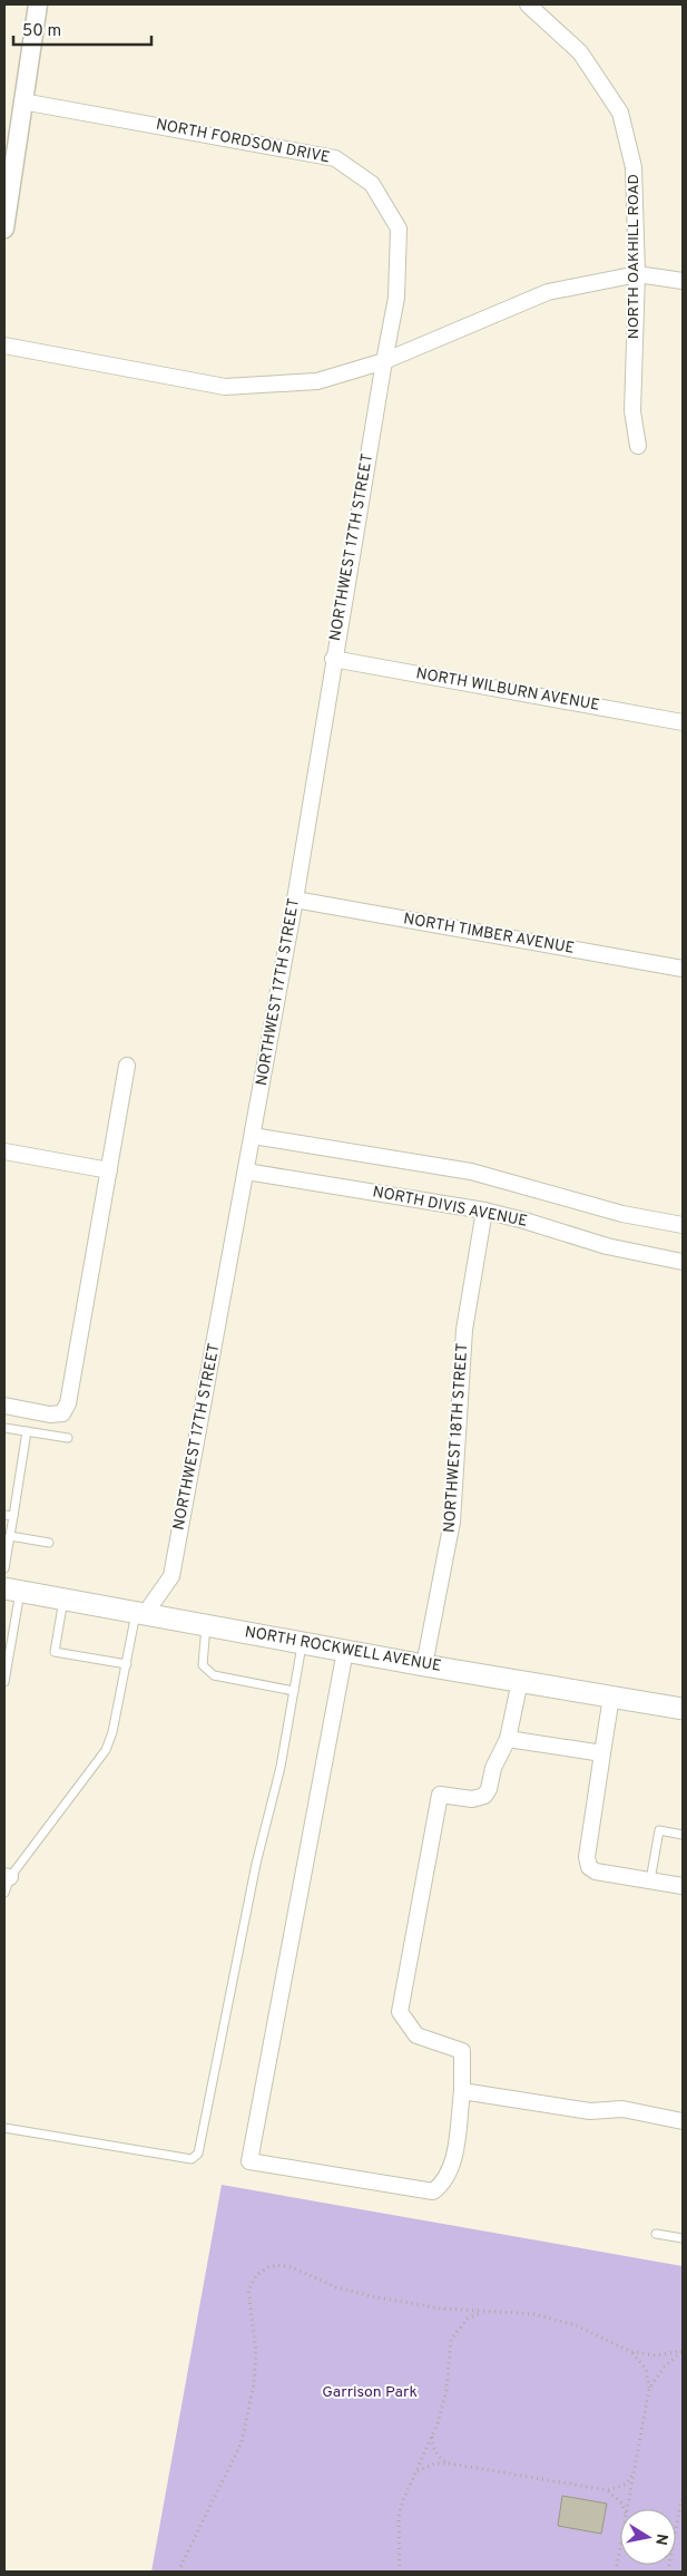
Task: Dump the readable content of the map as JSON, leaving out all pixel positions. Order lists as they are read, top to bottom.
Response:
{
  "streets": {
    "main road": ["NORTH ROCKWELL AVENUE"],
    "street": [
      "NORTH FORDSON DRIVE",
      "NORTH OAKHILL ROAD",
      "NORTHWEST 17TH STREET",
      "NORTH WILBURN AVENUE",
      "NORTH TIMBER AVENUE",
      "NORTH DIVIS AVENUE",
      "NORTHWEST 18TH STREET"
    ]
  },
  "crossings": [
    ["NORTH FORDSON DRIVE", "NORTHWEST 17TH STREET"],
    ["NORTHWEST 17TH STREET", "NORTH WILBURN AVENUE"],
    ["NORTHWEST 17TH STREET", "NORTH TIMBER AVENUE"],
    ["NORTHWEST 17TH STREET", "NORTH DIVIS AVENUE"],
    ["NORTHWEST 17TH STREET", "NORTH ROCKWELL AVENUE"],
    ["NORTH DIVIS AVENUE", "NORTHWEST 18TH STREET"],
    ["NORTHWEST 18TH STREET", "NORTH ROCKWELL AVENUE"]
  ],
  "parks": ["Garrison Park"],
  "scale_bar": "50 m",
  "north": "right"
}
